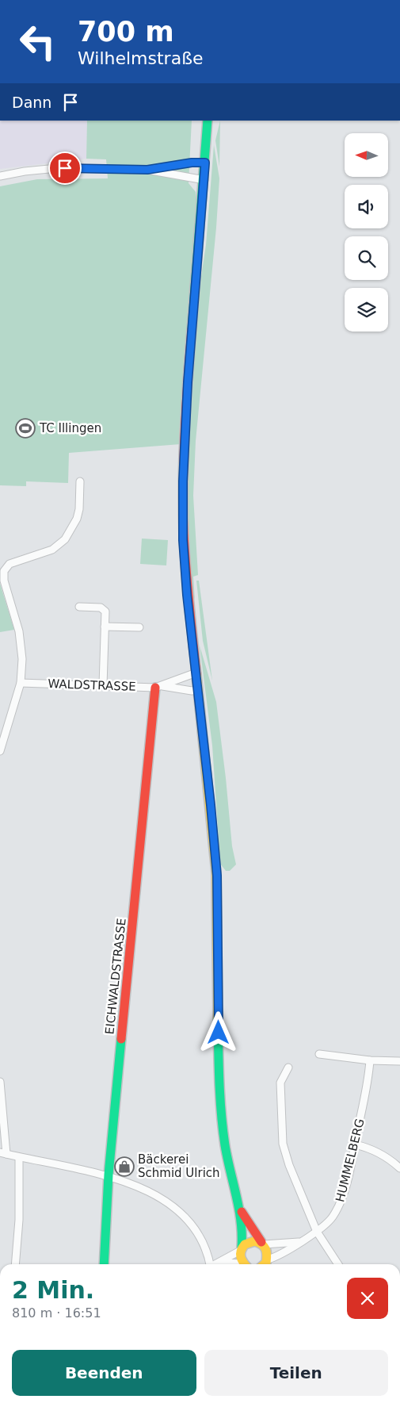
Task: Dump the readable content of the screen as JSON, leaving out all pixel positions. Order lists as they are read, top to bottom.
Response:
{
  "streets": {
    "street": ["WALDSTRASSE", "EICHWALDSTRASSE", "HUMMELBERG"]
  },
  "crossings": [
    ["WALDSTRASSE", "EICHWALDSTRASSE"]
  ],
  "places": {
    "sports": ["TC Illingen"],
    "shop": ["Bäckerei Schmid Ulrich"]
  },
  "north": "left",
  "page": {
    "turn": ["700 m", "Wilhelmstraße"],
    "then": "Dann",
    "heading": ["2 Min.", "810 m · 16:51"],
    "buttons": ["Beenden", "Teilen"]
  }
}
